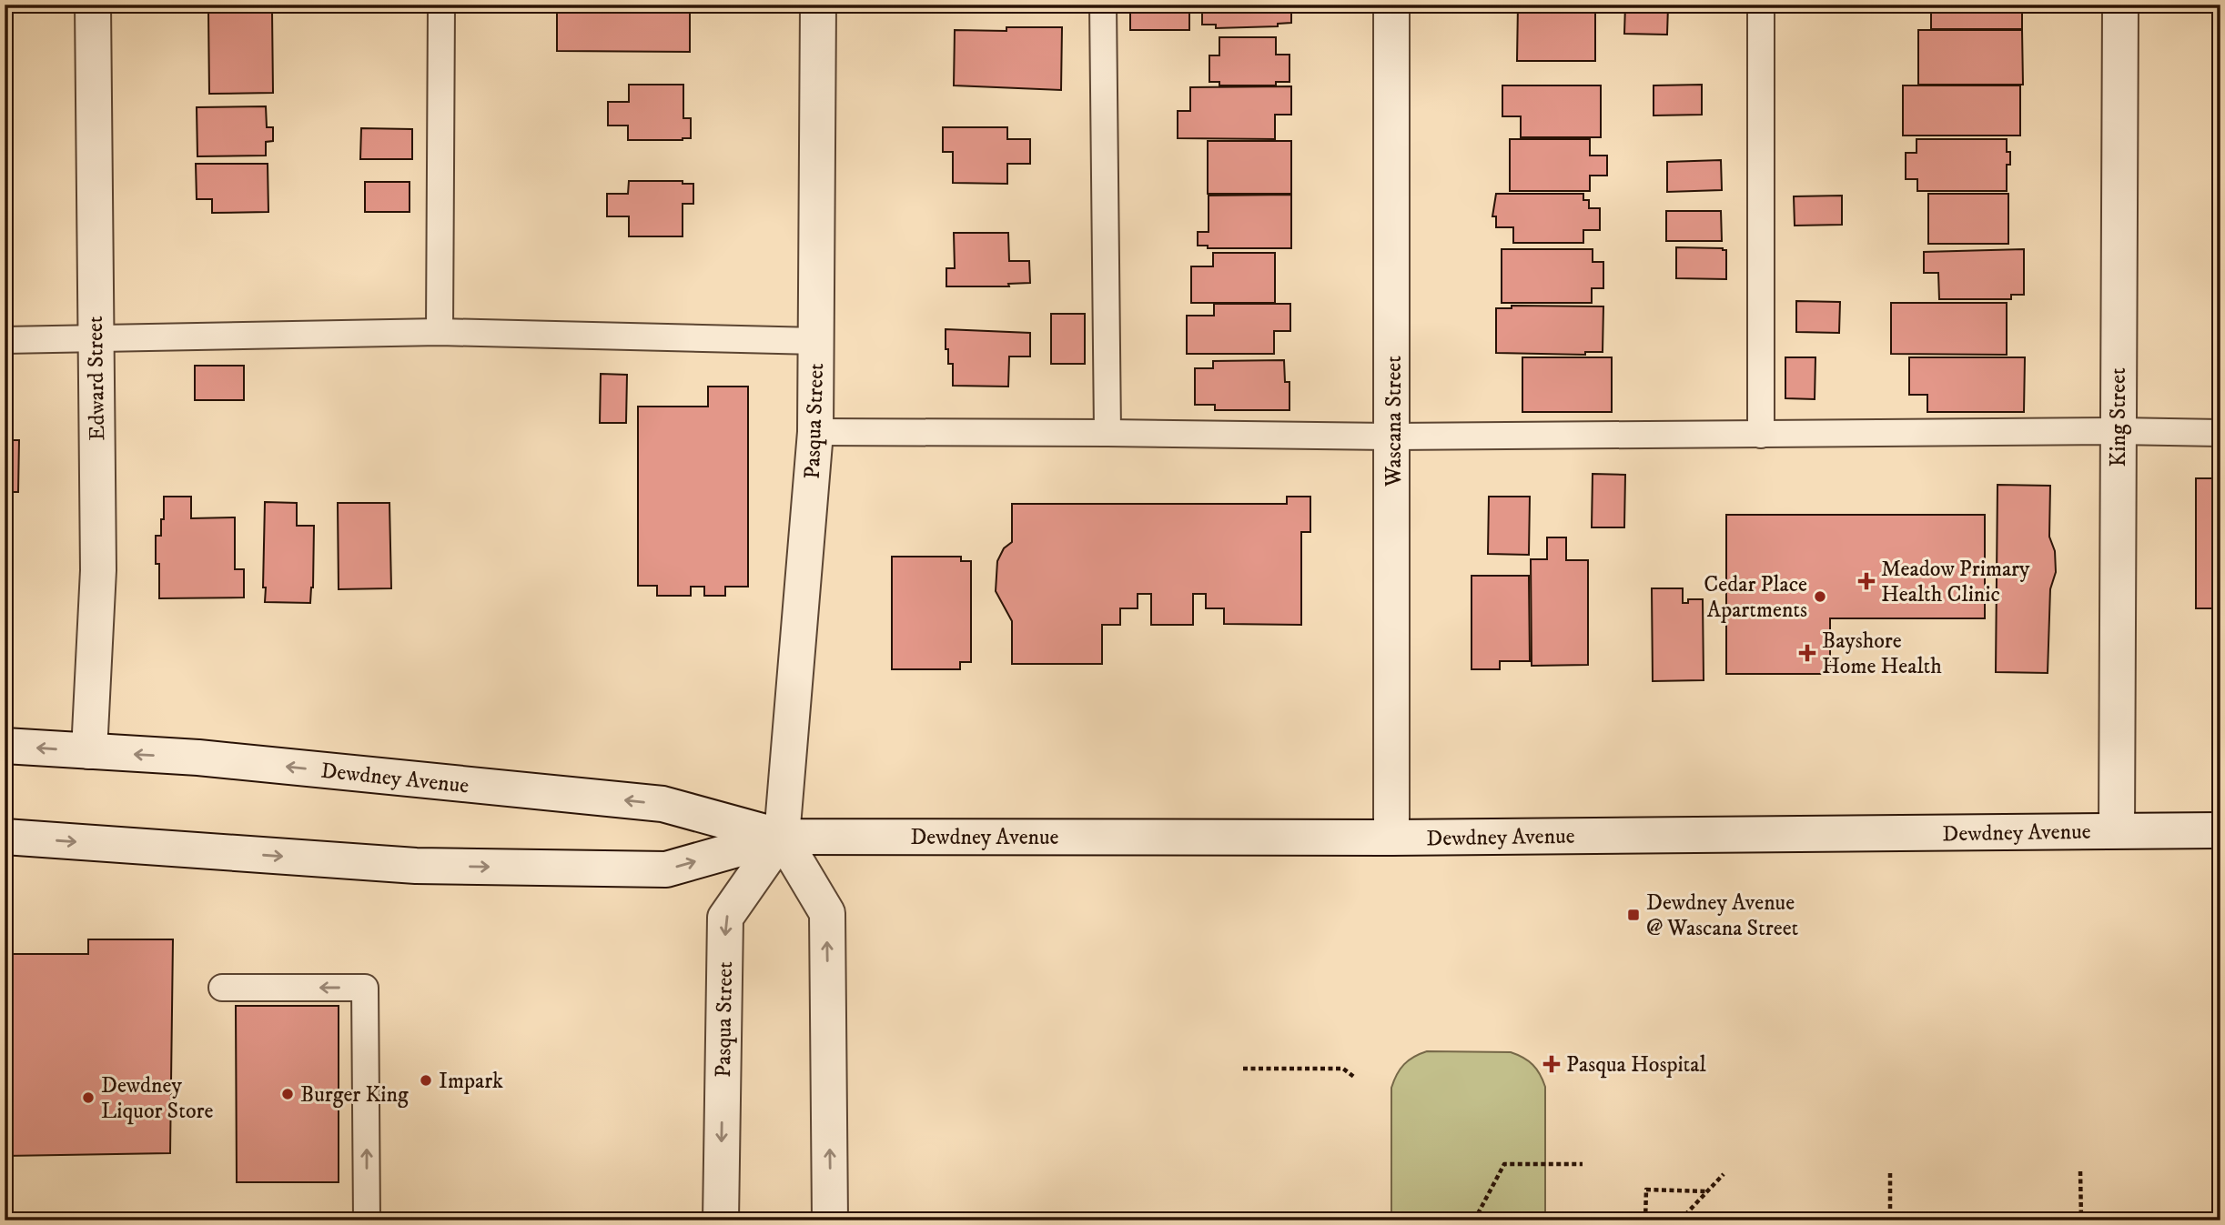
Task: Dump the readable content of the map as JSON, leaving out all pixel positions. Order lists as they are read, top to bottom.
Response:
{
  "streets": {
    "street": [
      "Edward Street",
      "King Street",
      "Pasqua Street",
      "Wascana Street",
      "Dewdney Avenue"
    ]
  },
  "crossings": [
    ["Edward Street", "Dewdney Avenue"],
    ["King Street", "Dewdney Avenue"],
    ["Pasqua Street", "Dewdney Avenue"],
    ["Wascana Street", "Dewdney Avenue"]
  ],
  "places": {
    "health": ["Meadow Primary Health Clinic", "Bayshore Home Health", "Pasqua Hospital"],
    "other": [
      "Cedar Place Apartments",
      "Impark",
      "Burger King",
      "Dewdney Liquor Store"
    ],
    "transit": ["Dewdney Avenue @ Wascana Street"]
  }
}
